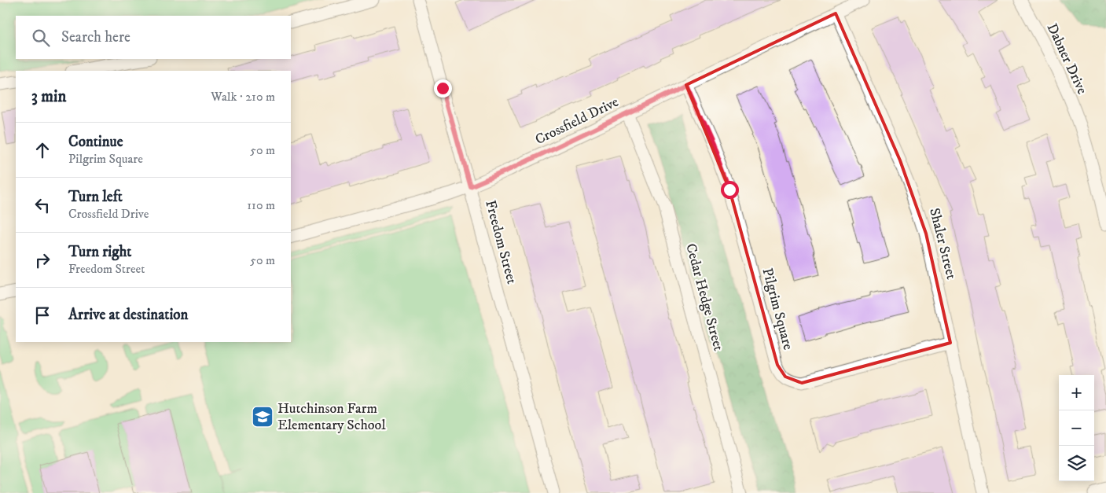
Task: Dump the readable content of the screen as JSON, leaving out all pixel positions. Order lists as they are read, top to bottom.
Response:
{
  "streets": {
    "street": [
      "Dabner Drive",
      "Crossfield Drive",
      "Freedom Street",
      "Shaler Street",
      "Cedar Hedge Street",
      "Pilgrim Square"
    ]
  },
  "crossings": [
    ["Crossfield Drive", "Freedom Street"],
    ["Crossfield Drive", "Shaler Street"],
    ["Crossfield Drive", "Cedar Hedge Street"],
    ["Crossfield Drive", "Pilgrim Square"],
    ["Shaler Street", "Pilgrim Square"]
  ],
  "places": {
    "school or university": ["Hutchinson Farm Elementary School"]
  },
  "page": {
    "search": "Search here",
    "heading": ["3 min", "Walk · 210 m"],
    "list": [
      ["Continue", "Pilgrim Square", "50 m"],
      ["Turn left", "Crossfield Drive", "110 m"],
      ["Turn right", "Freedom Street", "50 m"],
      "Arrive at destination"
    ],
    "map_buttons": ["+", "−"]
  }
}
